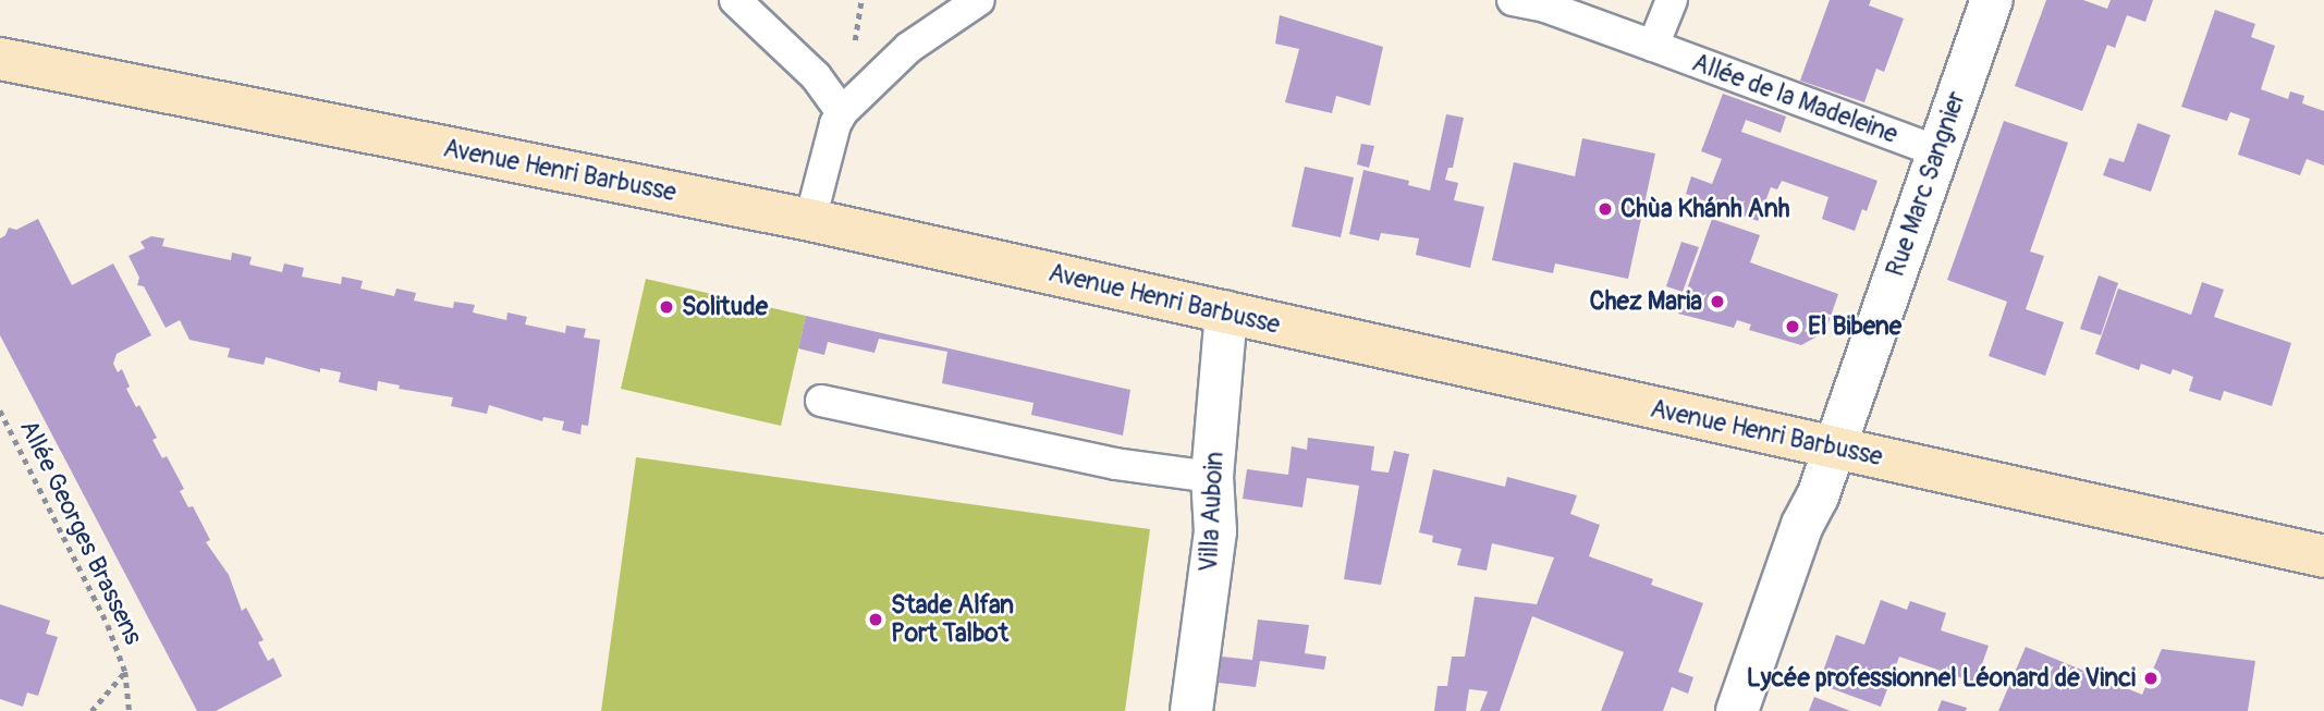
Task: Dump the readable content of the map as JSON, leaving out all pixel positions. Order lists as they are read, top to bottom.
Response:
{
  "streets": {
    "main road": ["Avenue Henri Barbusse"],
    "street": ["Rue Marc Sangnier", "Villa Auboin"],
    "lane": ["Allée de la Madeleine"],
    "path": ["Allée Georges Brassens"]
  },
  "crossings": [
    ["Allée de la Madeleine", "Rue Marc Sangnier"],
    ["Avenue Henri Barbusse", "Rue Marc Sangnier"],
    ["Avenue Henri Barbusse", "Villa Auboin"]
  ],
  "places": [
    "Chùa Khánh Anh",
    "Chez Maria",
    "Solitude",
    "El Bibene",
    "Stade Alfan Port Talbot",
    "Lycée professionnel Léonard de Vinci"
  ]
}
